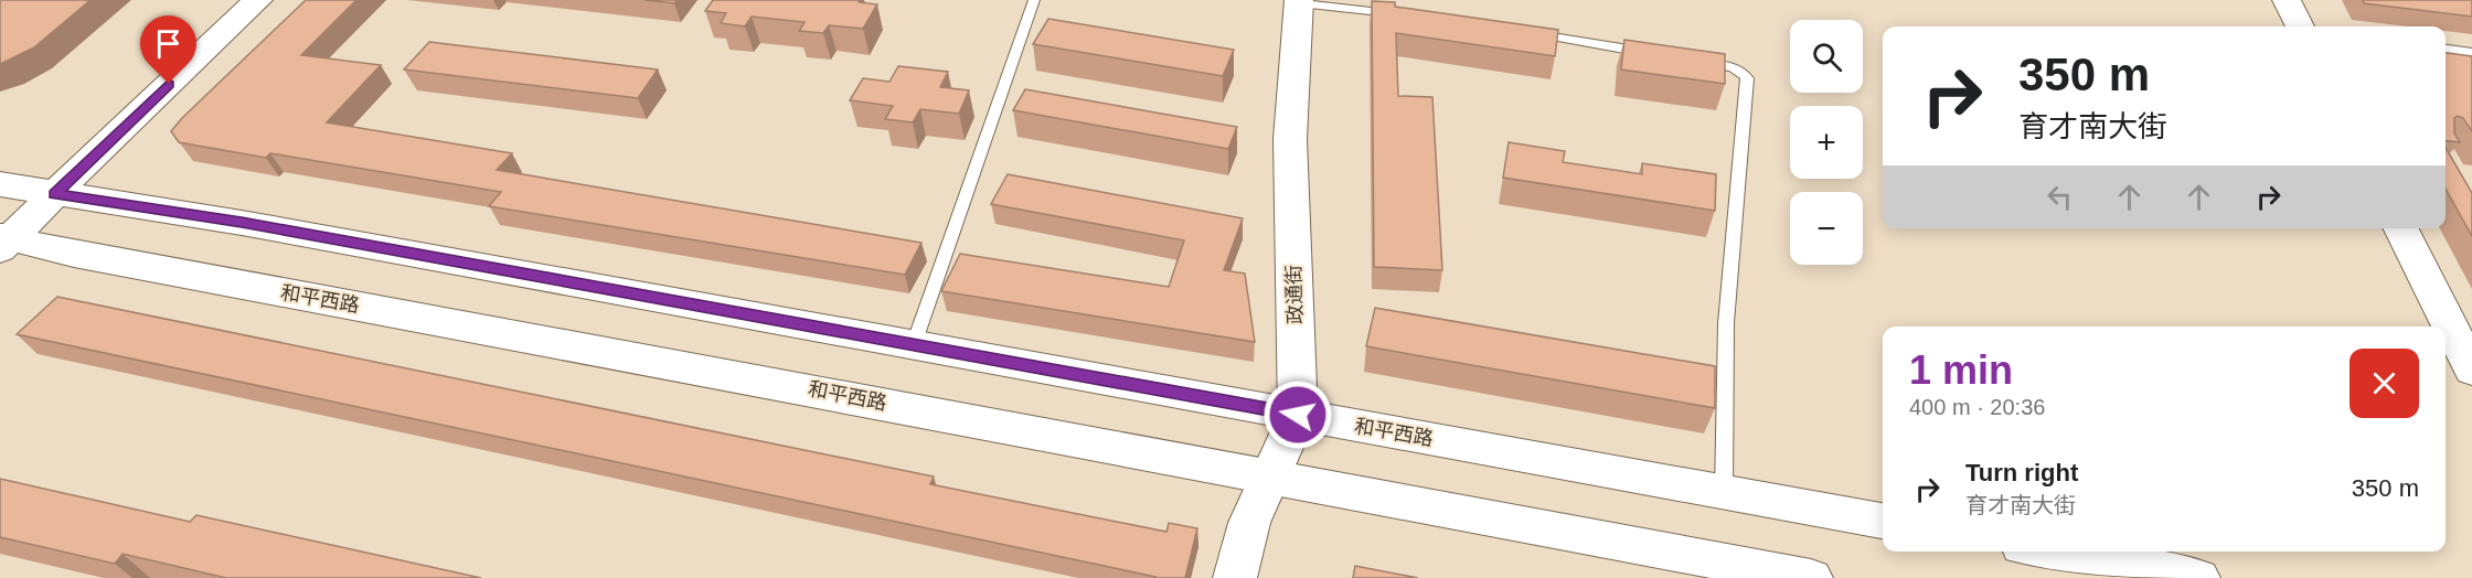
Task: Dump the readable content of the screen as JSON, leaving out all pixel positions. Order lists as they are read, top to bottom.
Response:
{
  "streets": {
    "main road": ["政通街", "和平西路"]
  },
  "crossings": [
    ["政通街", "和平西路"]
  ],
  "page": {
    "map_buttons": ["+", "−"],
    "turn": ["350 m", "育才南大街"],
    "heading": ["1 min", "400 m · 20:36"],
    "list": [
      {
        "name": "Turn right",
        "note": "育才南大街",
        "value": "350 m"
      }
    ]
  }
}
